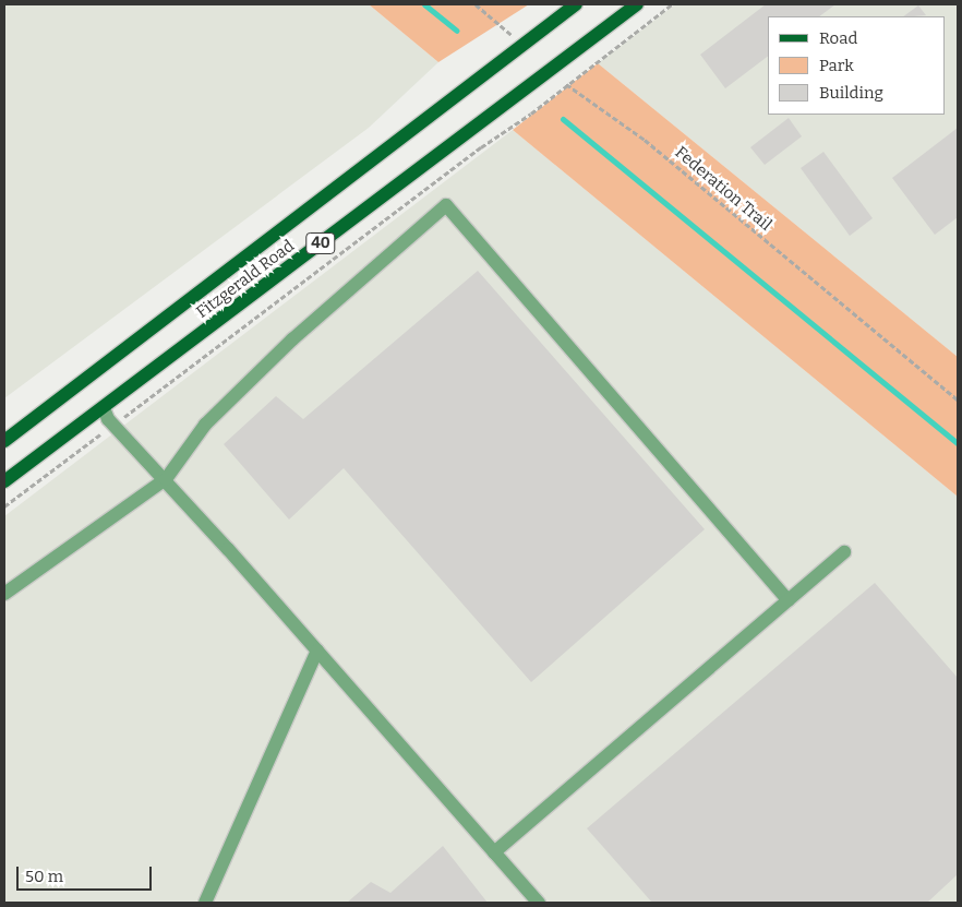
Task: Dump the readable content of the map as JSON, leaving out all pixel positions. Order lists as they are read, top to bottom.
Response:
{
  "streets": {
    "main road": ["40", "Fitzgerald Road"],
    "path": ["Federation Trail"]
  },
  "crossings": [
    ["Federation Trail", "Fitzgerald Road"]
  ],
  "legend": ["Road", "Park", "Building"],
  "scale_bar": "50 m"
}
